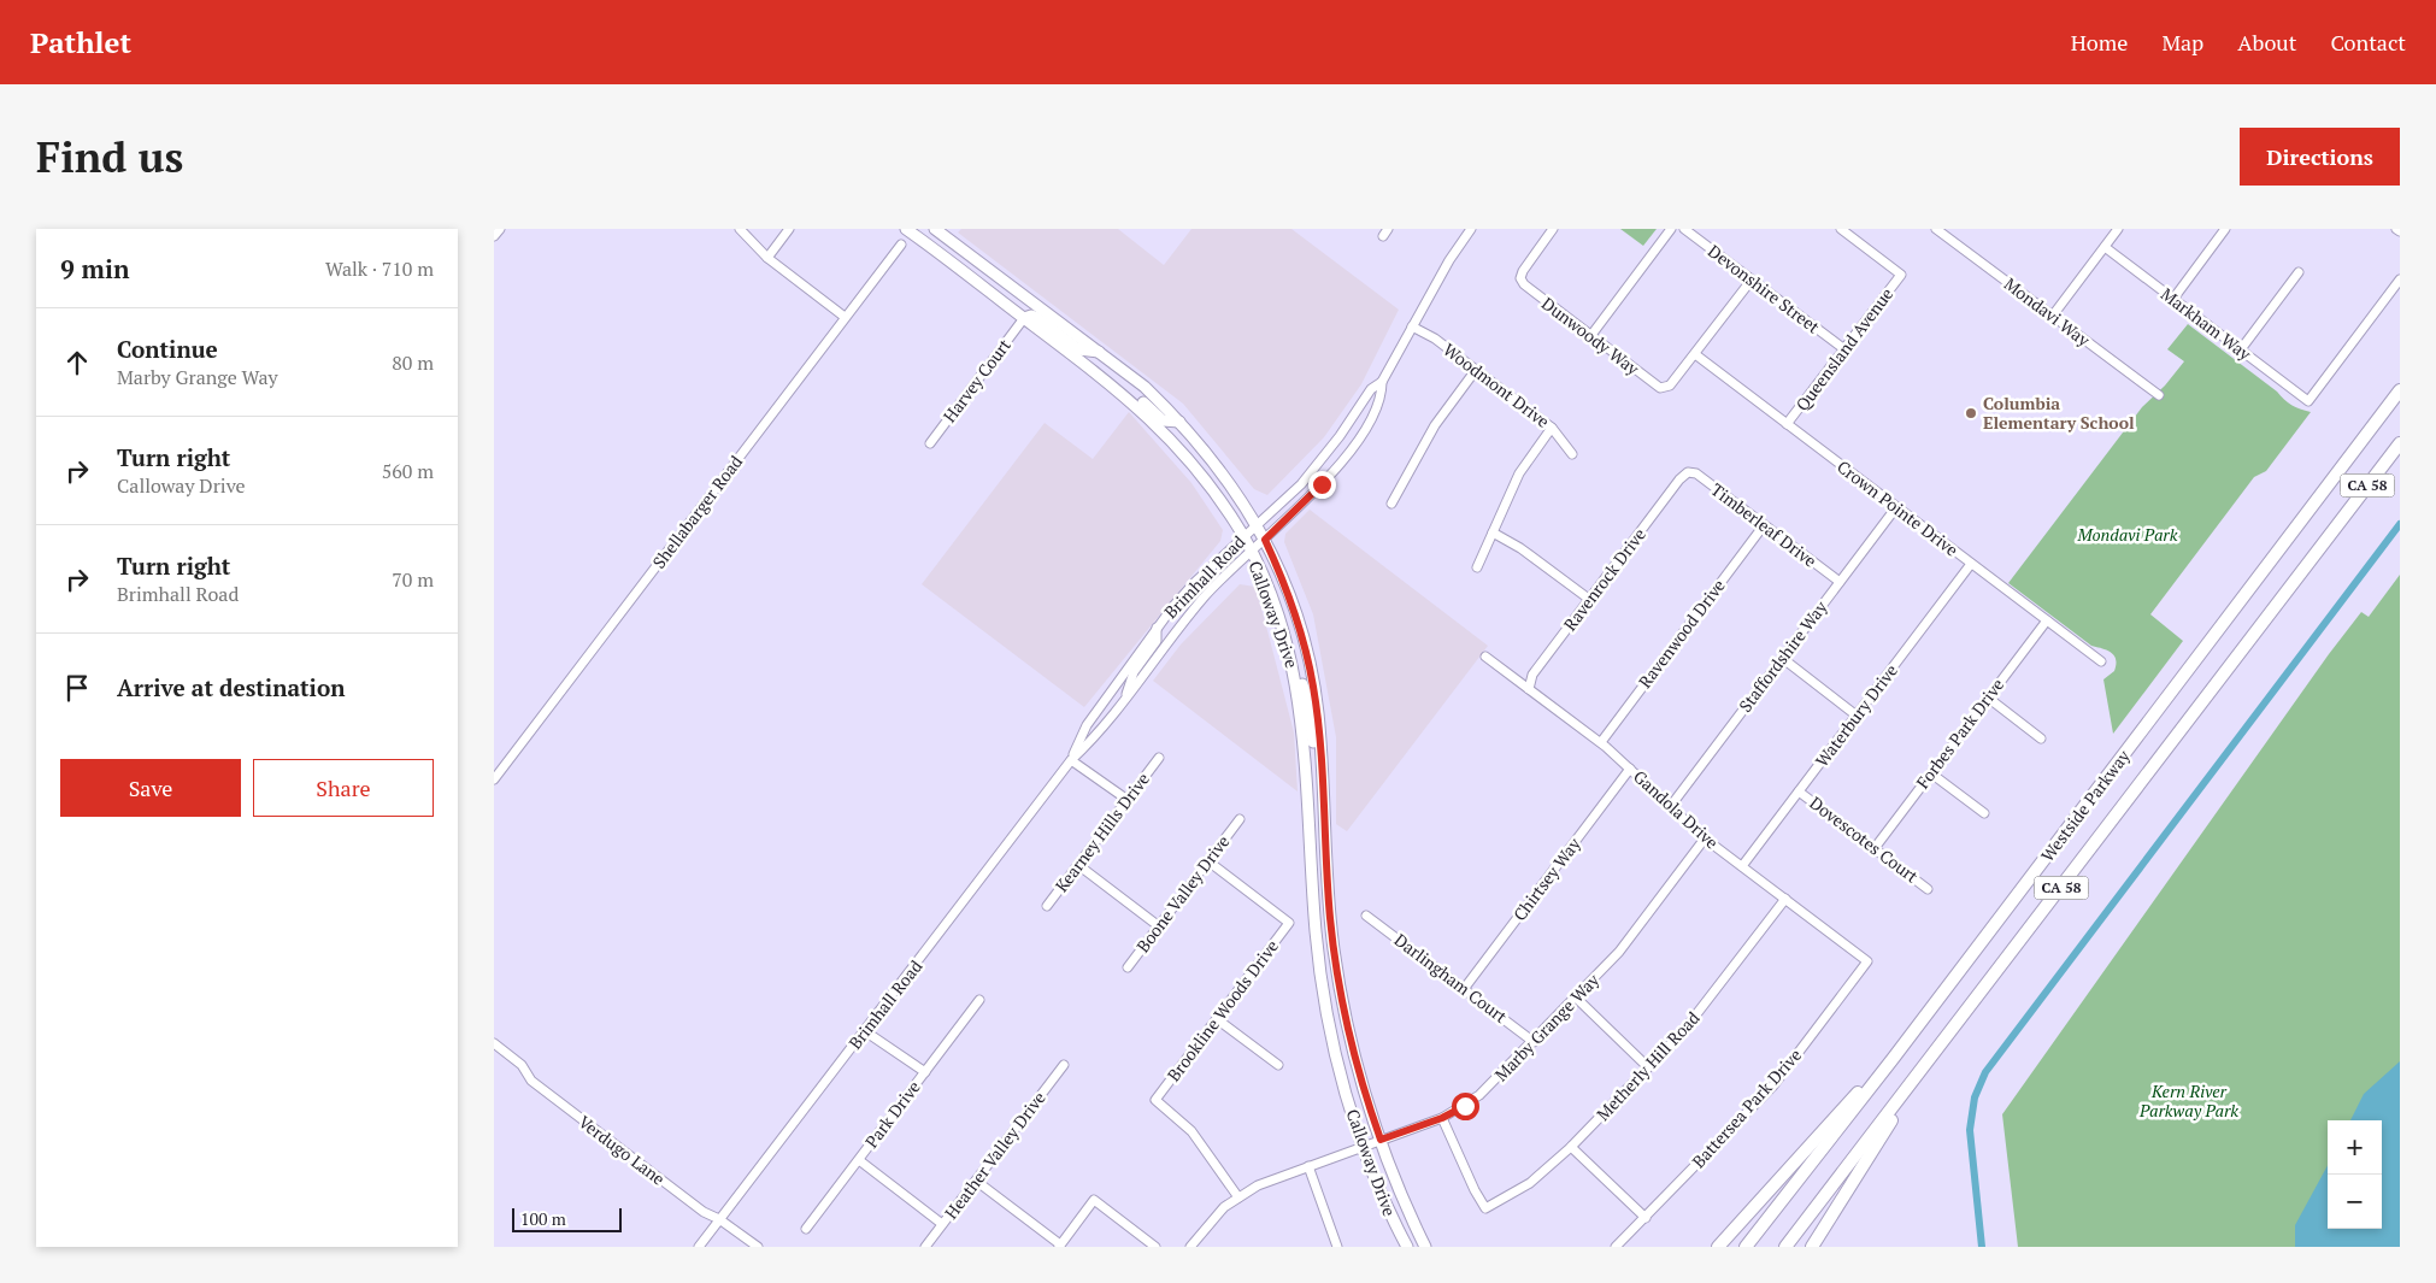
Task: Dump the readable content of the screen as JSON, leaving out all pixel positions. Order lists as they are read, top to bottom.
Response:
{
  "streets": {
    "highway": ["CA 58", "Westside Parkway"],
    "main road": ["Calloway Drive"],
    "street": [
      "Devonshire Street",
      "Mondavi Way",
      "Markham Way",
      "Dunwoody Way",
      "Queensland Avenue",
      "Harvey Court",
      "Woodmont Drive",
      "Crown Pointe Drive",
      "Shellabarger Road",
      "Timberleaf Drive",
      "Brimhall Road",
      "Ravenrock Drive",
      "Ravenwood Drive",
      "Staffordshire Way",
      "Waterbury Drive",
      "Forbes Park Drive",
      "Gandola Drive",
      "Kearney Hills Drive",
      "Dovescotes Court",
      "Chirtsey Way",
      "Boone Valley Drive",
      "Darlingham Court",
      "Brookline Woods Drive",
      "Marby Grange Way",
      "Metherly Hill Road",
      "Battersea Park Drive",
      "Park Drive",
      "Verdugo Lane",
      "Heather Valley Drive"
    ]
  },
  "crossings": [
    ["Devonshire Street", "Queensland Avenue"],
    ["Dunwoody Way", "Crown Pointe Drive"],
    ["Queensland Avenue", "Crown Pointe Drive"],
    ["Harvey Court", "Calloway Drive"],
    ["Woodmont Drive", "Brimhall Road"],
    ["Crown Pointe Drive", "Staffordshire Way"],
    ["Crown Pointe Drive", "Waterbury Drive"],
    ["Crown Pointe Drive", "Forbes Park Drive"],
    ["Timberleaf Drive", "Ravenrock Drive"],
    ["Timberleaf Drive", "Ravenwood Drive"],
    ["Timberleaf Drive", "Staffordshire Way"],
    ["Brimhall Road", "Calloway Drive"],
    ["Brimhall Road", "Verdugo Lane"],
    ["Ravenrock Drive", "Gandola Drive"],
    ["Calloway Drive", "Marby Grange Way"],
    ["Ravenwood Drive", "Gandola Drive"],
    ["Staffordshire Way", "Gandola Drive"],
    ["Waterbury Drive", "Gandola Drive"],
    ["Waterbury Drive", "Dovescotes Court"],
    ["Forbes Park Drive", "Dovescotes Court"],
    ["Gandola Drive", "Chirtsey Way"],
    ["Gandola Drive", "Marby Grange Way"],
    ["Gandola Drive", "Metherly Hill Road"],
    ["Gandola Drive", "Battersea Park Drive"],
    ["Chirtsey Way", "Darlingham Court"],
    ["Boone Valley Drive", "Brookline Woods Drive"],
    ["Darlingham Court", "Marby Grange Way"],
    ["Brookline Woods Drive", "Marby Grange Way"],
    ["Marby Grange Way", "Metherly Hill Road"]
  ],
  "parks": ["Mondavi Park", "Kern River Parkway Park"],
  "places": ["Columbia Elementary School"],
  "scale_bar": "100 m",
  "page": {
    "header": "Pathlet",
    "nav": [
      "Home",
      "Map",
      "About",
      "Contact"
    ],
    "buttons": [
      "Directions",
      ["Save", "Share"]
    ],
    "title": "Find us",
    "heading": ["9 min", "Walk · 710 m"],
    "list": [
      ["Continue", "Marby Grange Way", "80 m"],
      ["Turn right", "Calloway Drive", "560 m"],
      ["Turn right", "Brimhall Road", "70 m"],
      "Arrive at destination"
    ],
    "map_buttons": ["+", "−"],
    "scale": "100 m"
  }
}
